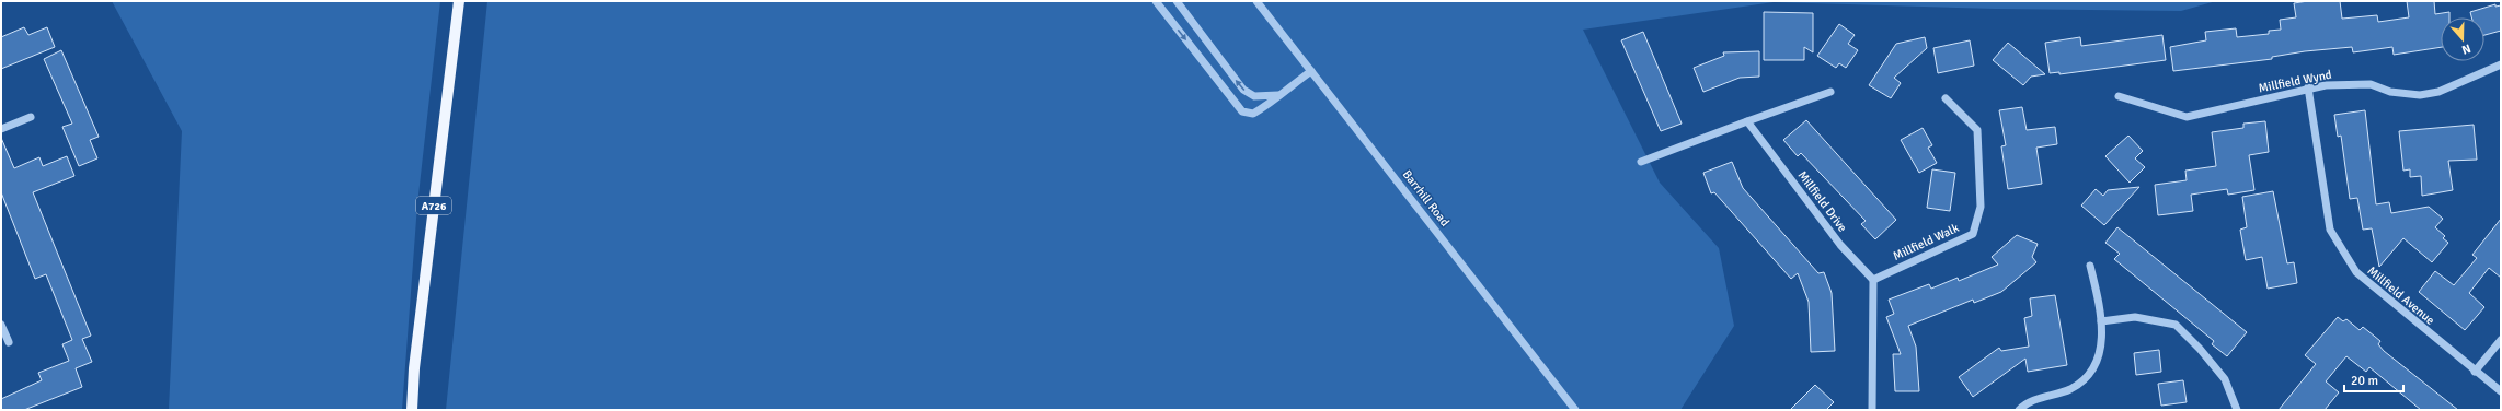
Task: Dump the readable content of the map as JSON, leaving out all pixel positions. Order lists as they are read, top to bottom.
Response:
{
  "streets": {
    "main road": ["A726"],
    "street": [
      "Millfield Wynd",
      "Barrhill Road",
      "Millfield Drive",
      "Millfield Walk",
      "Millfield Avenue"
    ]
  },
  "crossings": [
    ["Millfield Wynd", "Millfield Avenue"],
    ["Millfield Drive", "Millfield Walk"]
  ],
  "scale_bar": "20 m",
  "north": "bottom"
}
